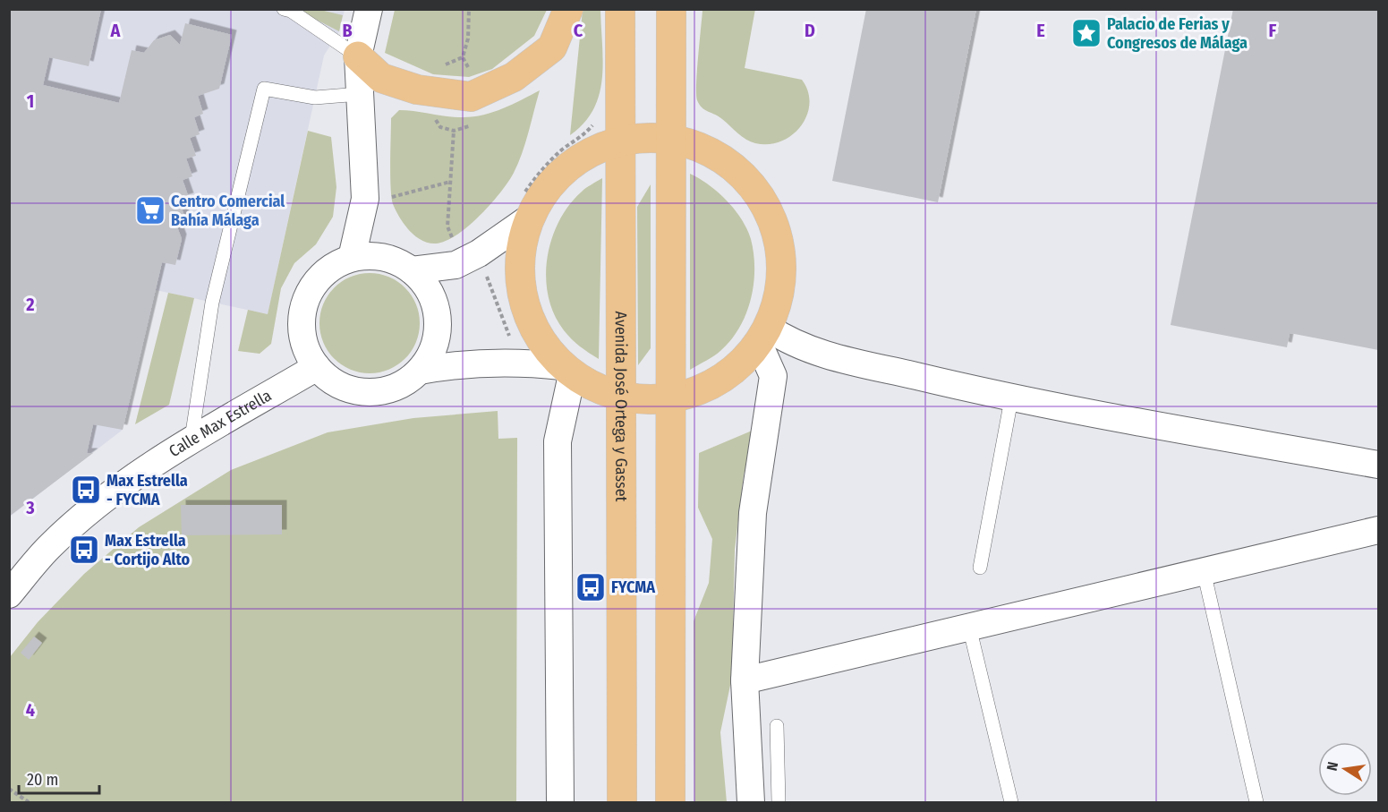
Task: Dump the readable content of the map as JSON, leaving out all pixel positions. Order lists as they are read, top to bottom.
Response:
{
  "streets": {
    "main road": ["Avenida José Ortega y Gasset"],
    "street": ["Calle Max Estrella"]
  },
  "places": {
    "place": ["Palacio de Ferias y Congresos de Málaga"],
    "supermarket": ["Centro Comercial Bahía Málaga"],
    "bus stop": ["Max Estrella - FYCMA", "Max Estrella - Cortijo Alto", "FYCMA"]
  },
  "scale_bar": "20 m",
  "north": "left",
  "grid": {
    "columns": [
      "A",
      "B",
      "C",
      "D",
      "E",
      "F"
    ],
    "rows": [
      "1",
      "2",
      "3",
      "4"
    ]
  }
}
